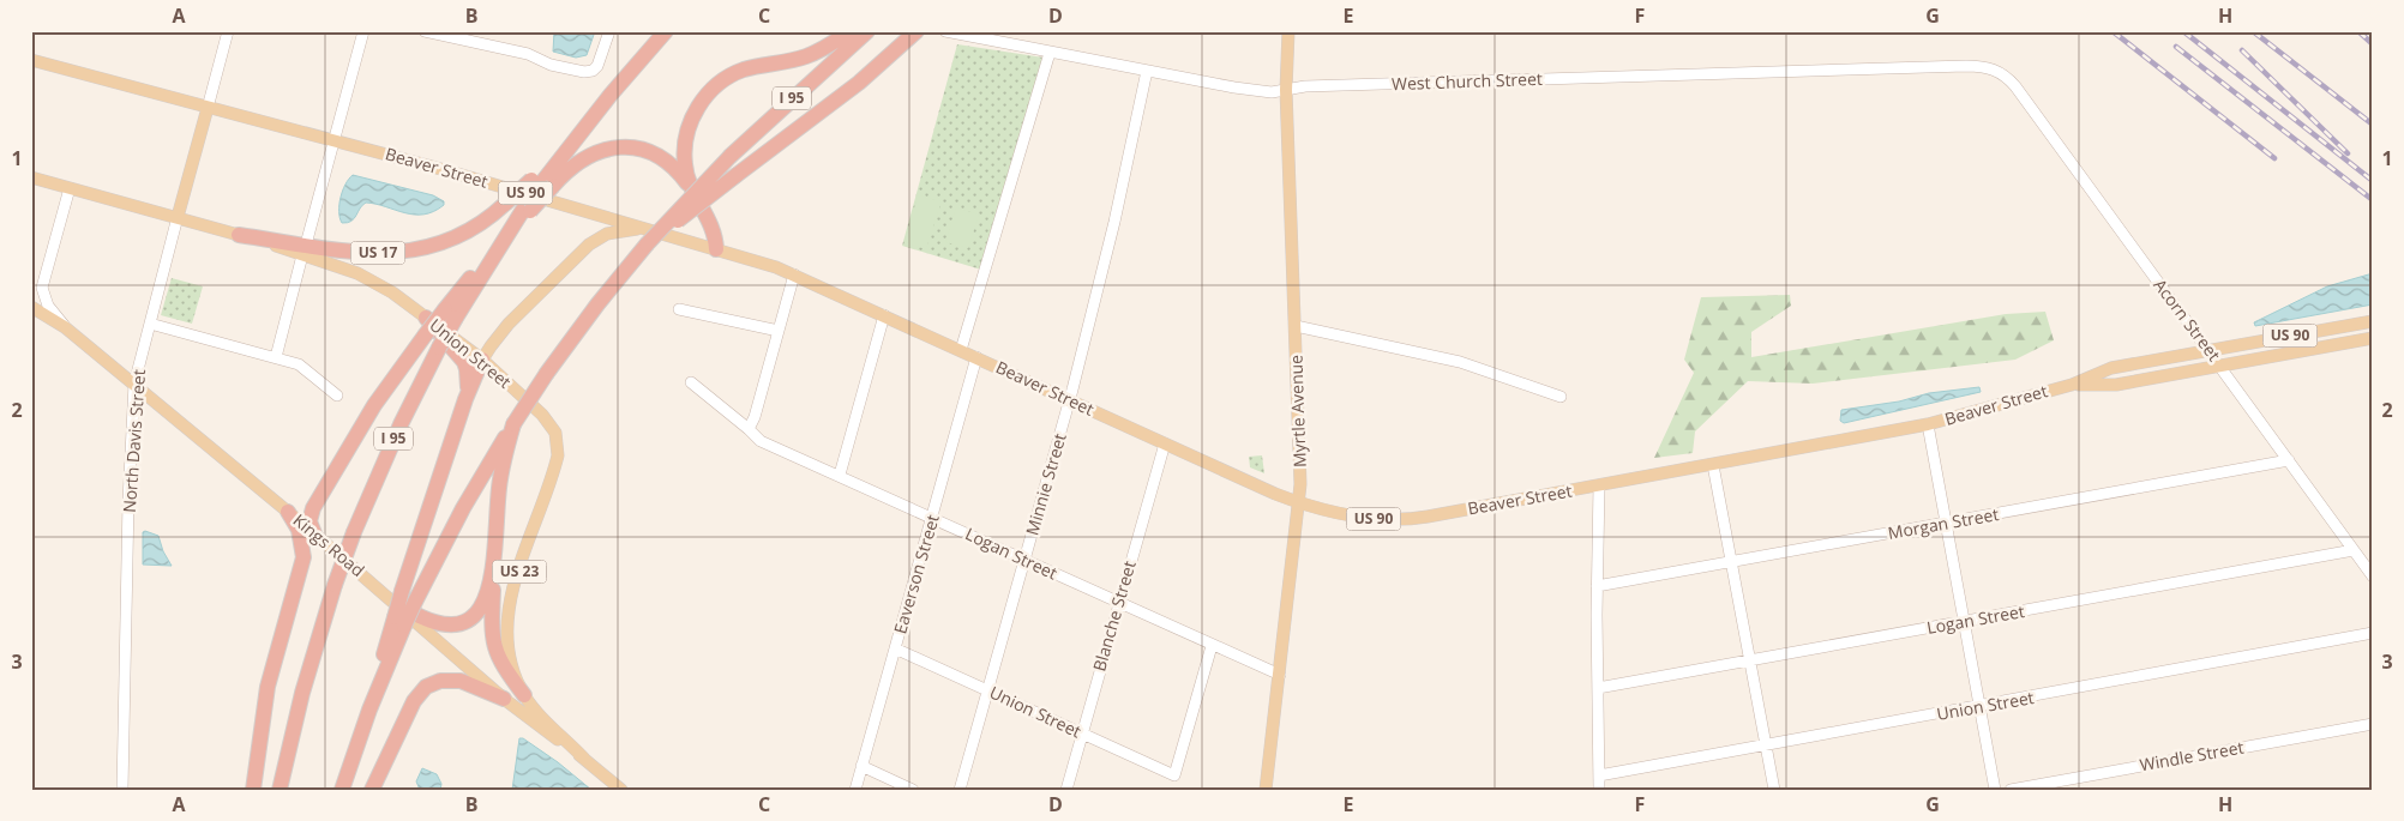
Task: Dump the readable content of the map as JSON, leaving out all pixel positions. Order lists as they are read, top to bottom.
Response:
{
  "streets": {
    "highway": ["I 95", "US 17"],
    "main road": [
      "Beaver Street",
      "US 90",
      "Union Street",
      "Myrtle Avenue",
      "North Davis Street",
      "Kings Road",
      "US 23"
    ],
    "street": [
      "West Church Street",
      "Acorn Street",
      "Minnie Street",
      "Morgan Street",
      "Logan Street",
      "Eaverson Street",
      "Blanche Street",
      "Windle Street"
    ]
  },
  "crossings": [
    ["West Church Street", "Acorn Street"],
    ["West Church Street", "Myrtle Avenue"],
    ["West Church Street", "Minnie Street"],
    ["I 95", "Beaver Street"],
    ["I 95", "Kings Road"],
    ["Beaver Street", "Acorn Street"],
    ["Beaver Street", "Myrtle Avenue"],
    ["Beaver Street", "North Davis Street"],
    ["Beaver Street", "Minnie Street"],
    ["Beaver Street", "Eaverson Street"],
    ["Beaver Street", "Blanche Street"],
    ["US 17", "Union Street"],
    ["US 17", "North Davis Street"],
    ["Acorn Street", "Morgan Street"],
    ["Acorn Street", "Logan Street"],
    ["Union Street", "Minnie Street"],
    ["Union Street", "Kings Road"],
    ["Union Street", "Logan Street"],
    ["Union Street", "Eaverson Street"],
    ["Union Street", "Blanche Street"],
    ["Myrtle Avenue", "Logan Street"],
    ["North Davis Street", "Kings Road"],
    ["Minnie Street", "Logan Street"],
    ["Logan Street", "Eaverson Street"],
    ["Logan Street", "Blanche Street"]
  ],
  "grid": {
    "columns": [
      "A",
      "B",
      "C",
      "D",
      "E",
      "F",
      "G",
      "H"
    ],
    "rows": ["1", "2", "3"]
  }
}
